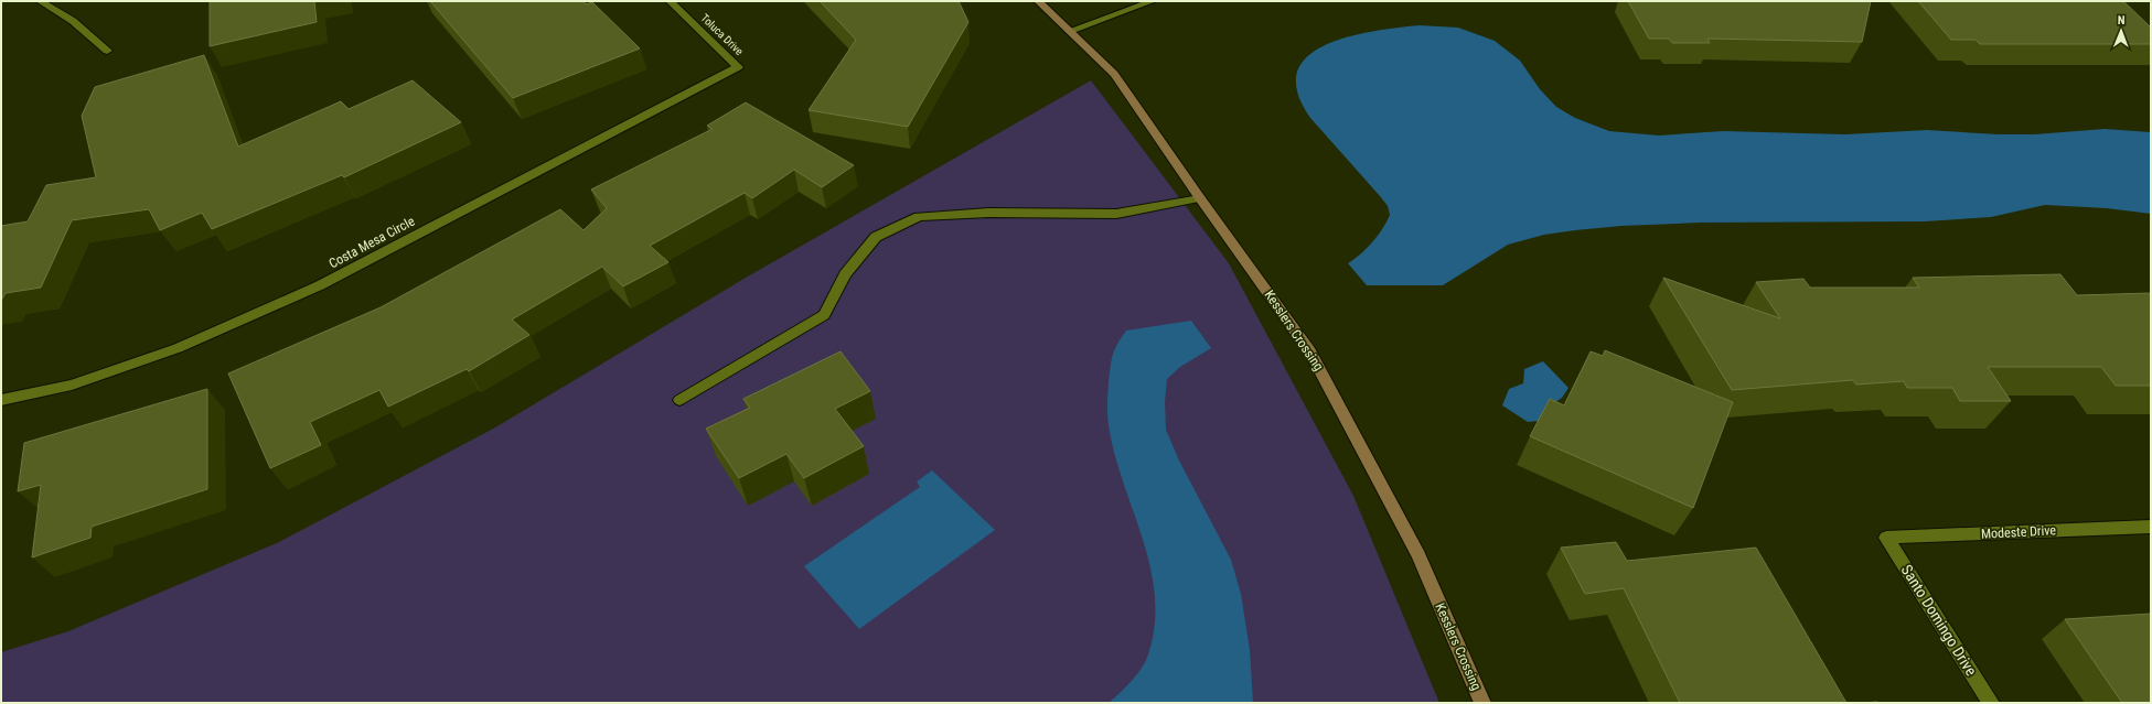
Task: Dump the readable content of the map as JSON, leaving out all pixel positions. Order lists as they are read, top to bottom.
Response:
{
  "streets": {
    "street": [
      "Toluca Drive",
      "Costa Mesa Circle",
      "Kesslers Crossing",
      "Modeste Drive",
      "Santo Domingo Drive"
    ]
  },
  "crossings": [
    ["Toluca Drive", "Costa Mesa Circle"],
    ["Modeste Drive", "Santo Domingo Drive"]
  ],
  "north": "top"
}
